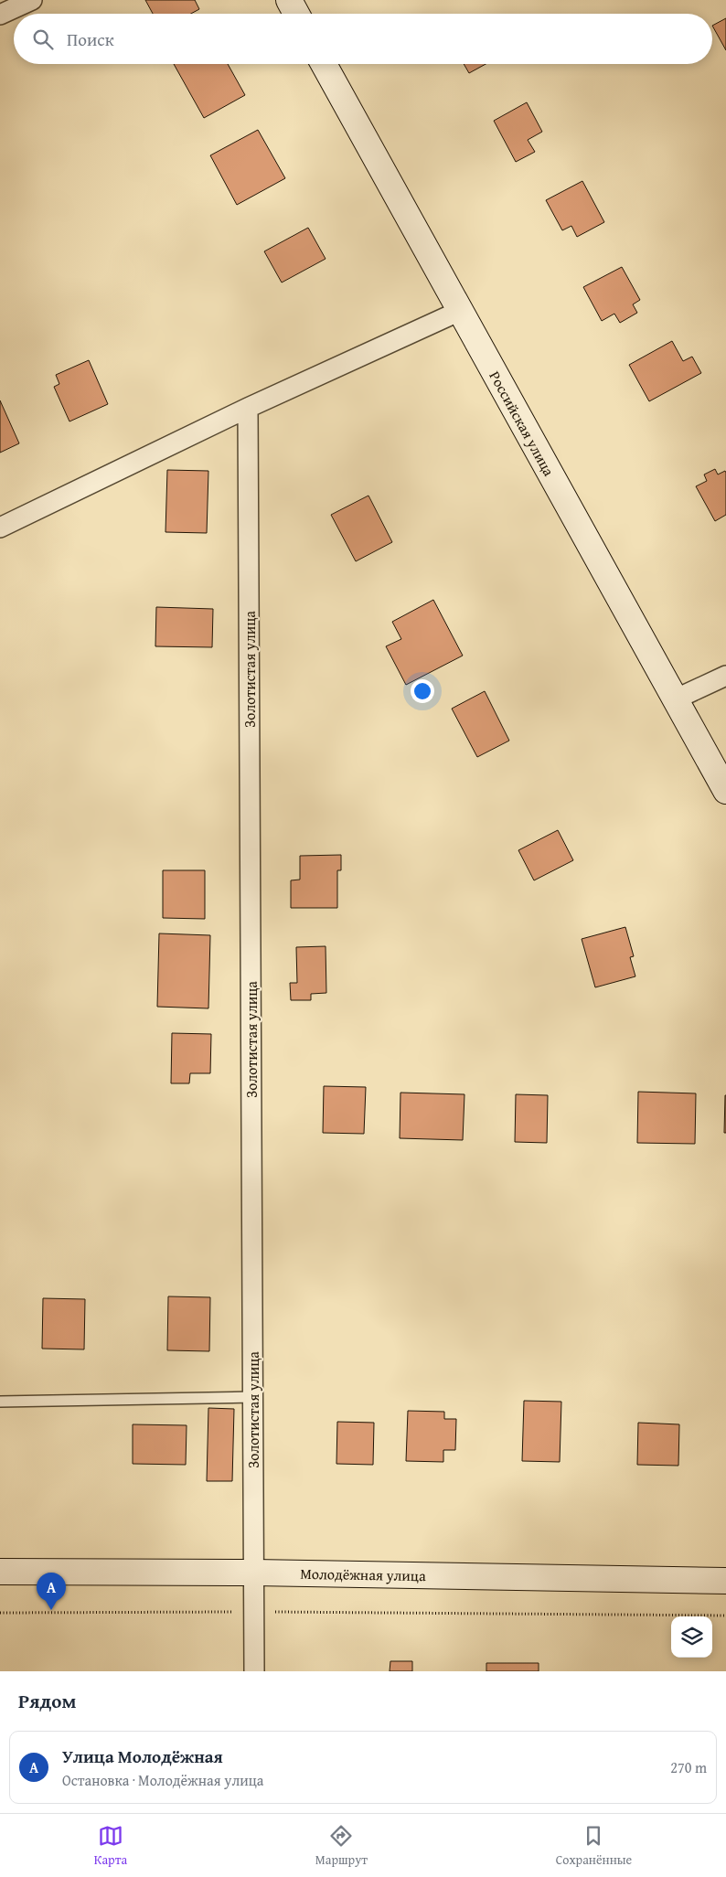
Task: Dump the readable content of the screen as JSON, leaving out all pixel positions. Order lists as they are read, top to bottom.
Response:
{
  "streets": {
    "main road": ["Российская улица", "Молодёжная улица"],
    "street": ["Золотистая улица"]
  },
  "crossings": [
    ["Золотистая улица", "Молодёжная улица"]
  ],
  "page": {
    "search": "Поиск",
    "pins": "A",
    "heading": "Рядом",
    "list": [
      {
        "mark": "A",
        "name": "Улица Молодёжная",
        "note": "Остановка · Молодёжная улица",
        "value": "270 m"
      }
    ],
    "nav": ["Карта", "Маршрут", "Сохранённые"]
  }
}
